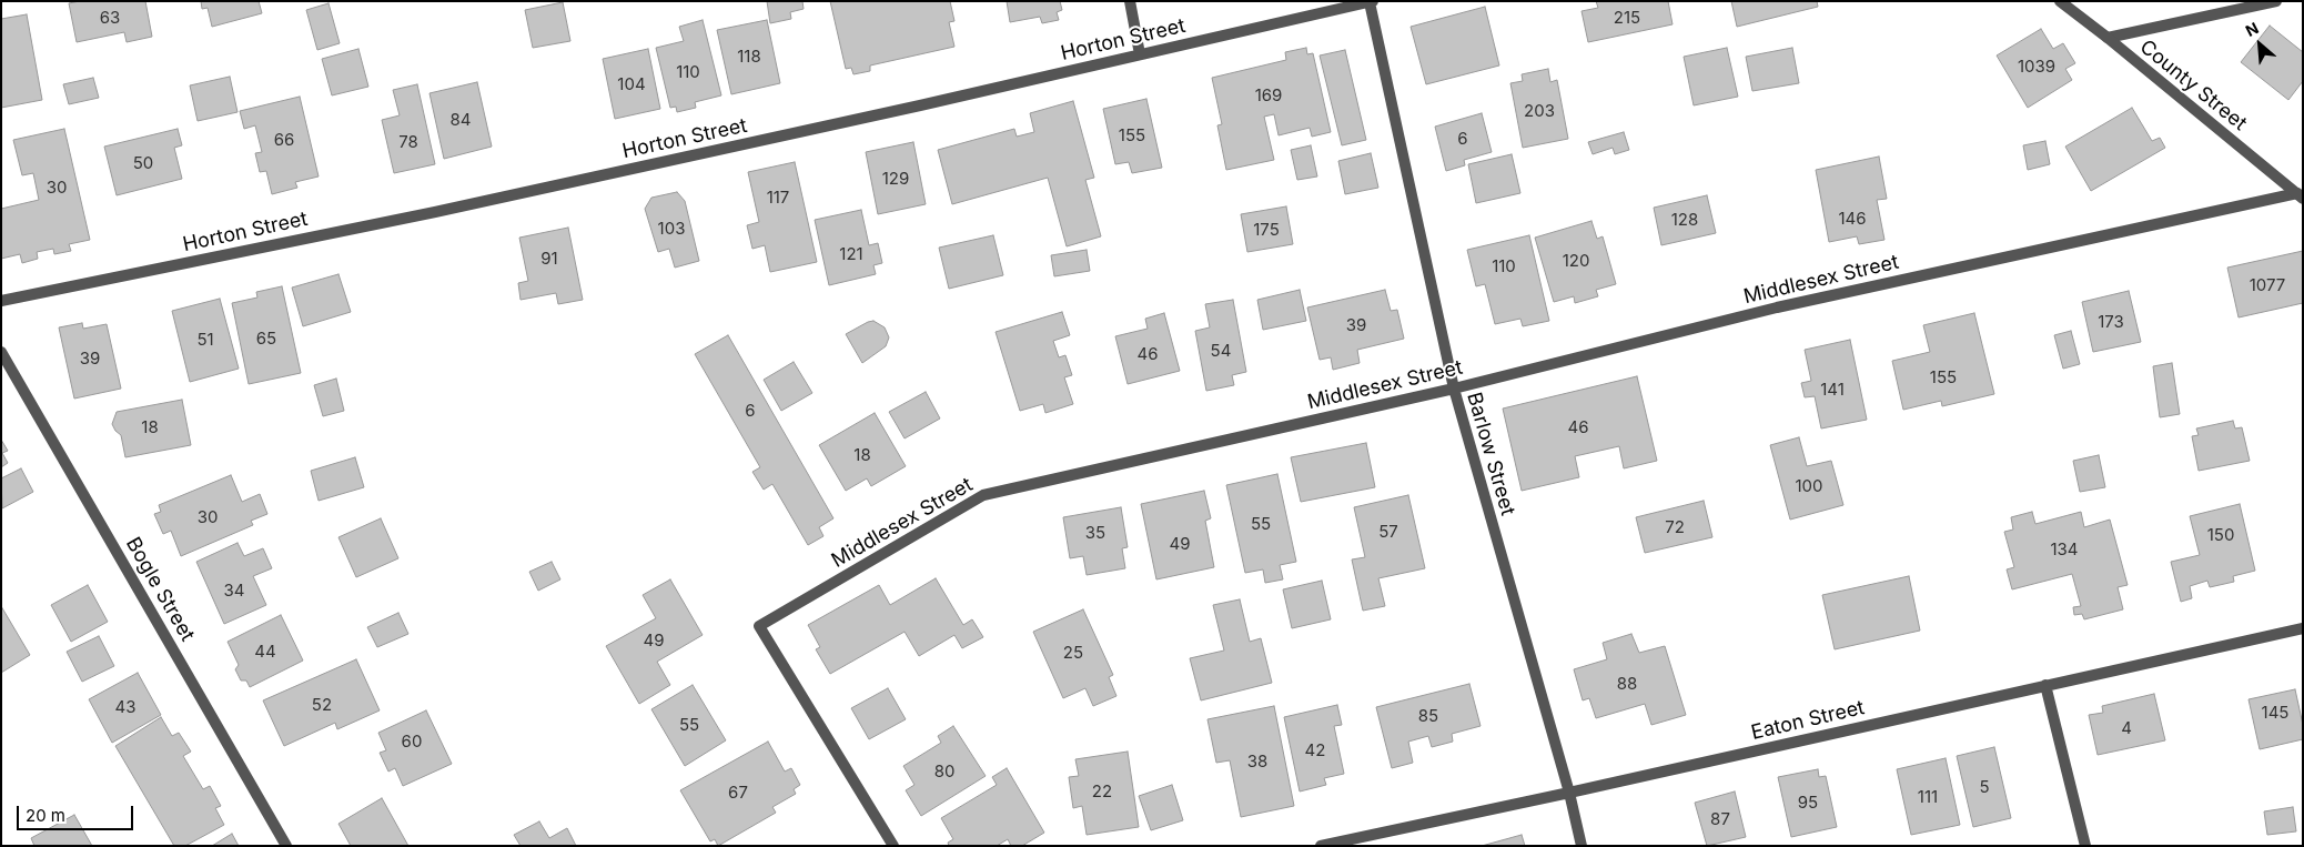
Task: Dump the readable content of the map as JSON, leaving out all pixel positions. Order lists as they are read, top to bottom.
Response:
{
  "streets": {
    "street": [
      "Horton Street",
      "County Street",
      "Middlesex Street",
      "Barlow Street",
      "Bogle Street",
      "Eaton Street"
    ]
  },
  "crossings": [
    ["Horton Street", "Barlow Street"],
    ["County Street", "Middlesex Street"],
    ["Middlesex Street", "Barlow Street"],
    ["Barlow Street", "Eaton Street"]
  ],
  "house_numbers": [
    "63",
    "215",
    "118",
    "1039",
    "110",
    "104",
    "169",
    "203",
    "84",
    "155",
    "6",
    "66",
    "78",
    "50",
    "129",
    "30",
    "117",
    "146",
    "128",
    "103",
    "175",
    "121",
    "91",
    "120",
    "110",
    "1077",
    "173",
    "39",
    "65",
    "51",
    "54",
    "46",
    "39",
    "155",
    "141",
    "6",
    "18",
    "46",
    "18",
    "100",
    "30",
    "55",
    "72",
    "57",
    "35",
    "150",
    "49",
    "134",
    "34",
    "49",
    "44",
    "25",
    "88",
    "52",
    "43",
    "145",
    "85",
    "55",
    "4",
    "60",
    "42",
    "38",
    "80",
    "5",
    "22",
    "67",
    "111",
    "95",
    "87"
  ],
  "scale_bar": "20 m",
  "north": "top left"
}
